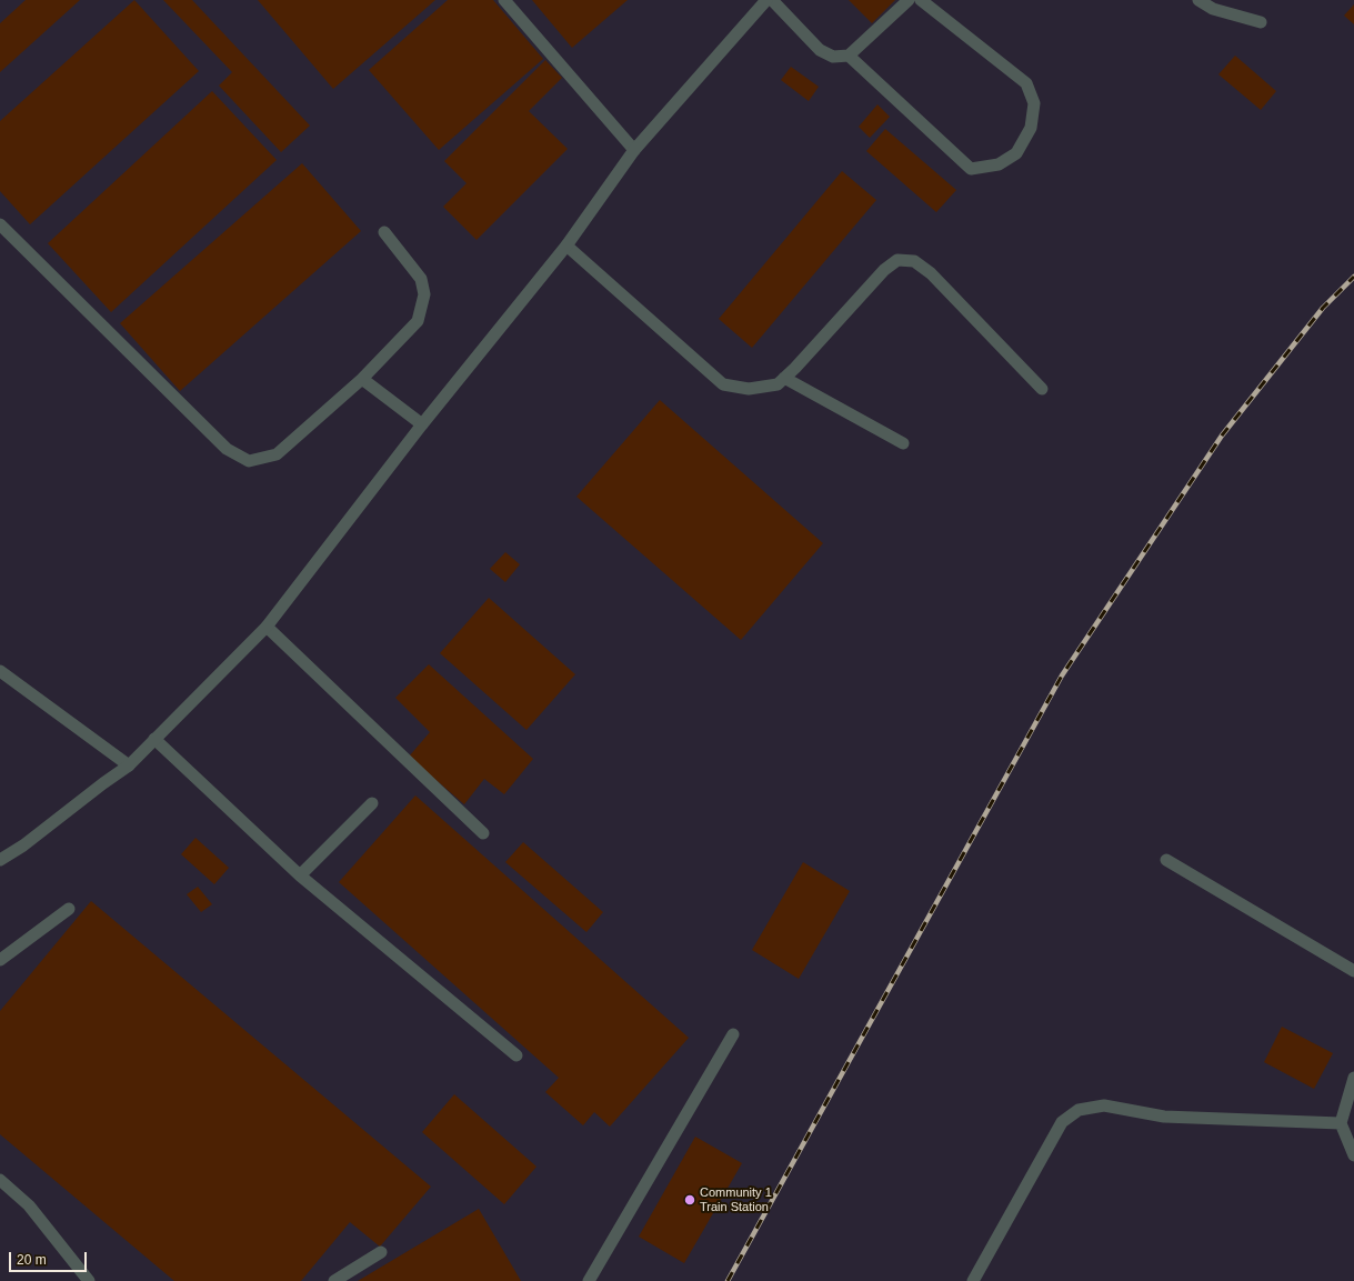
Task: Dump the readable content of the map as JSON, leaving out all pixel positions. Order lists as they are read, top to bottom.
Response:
{
  "places": ["Community 1 Train Station"],
  "scale_bar": "20 m"
}
